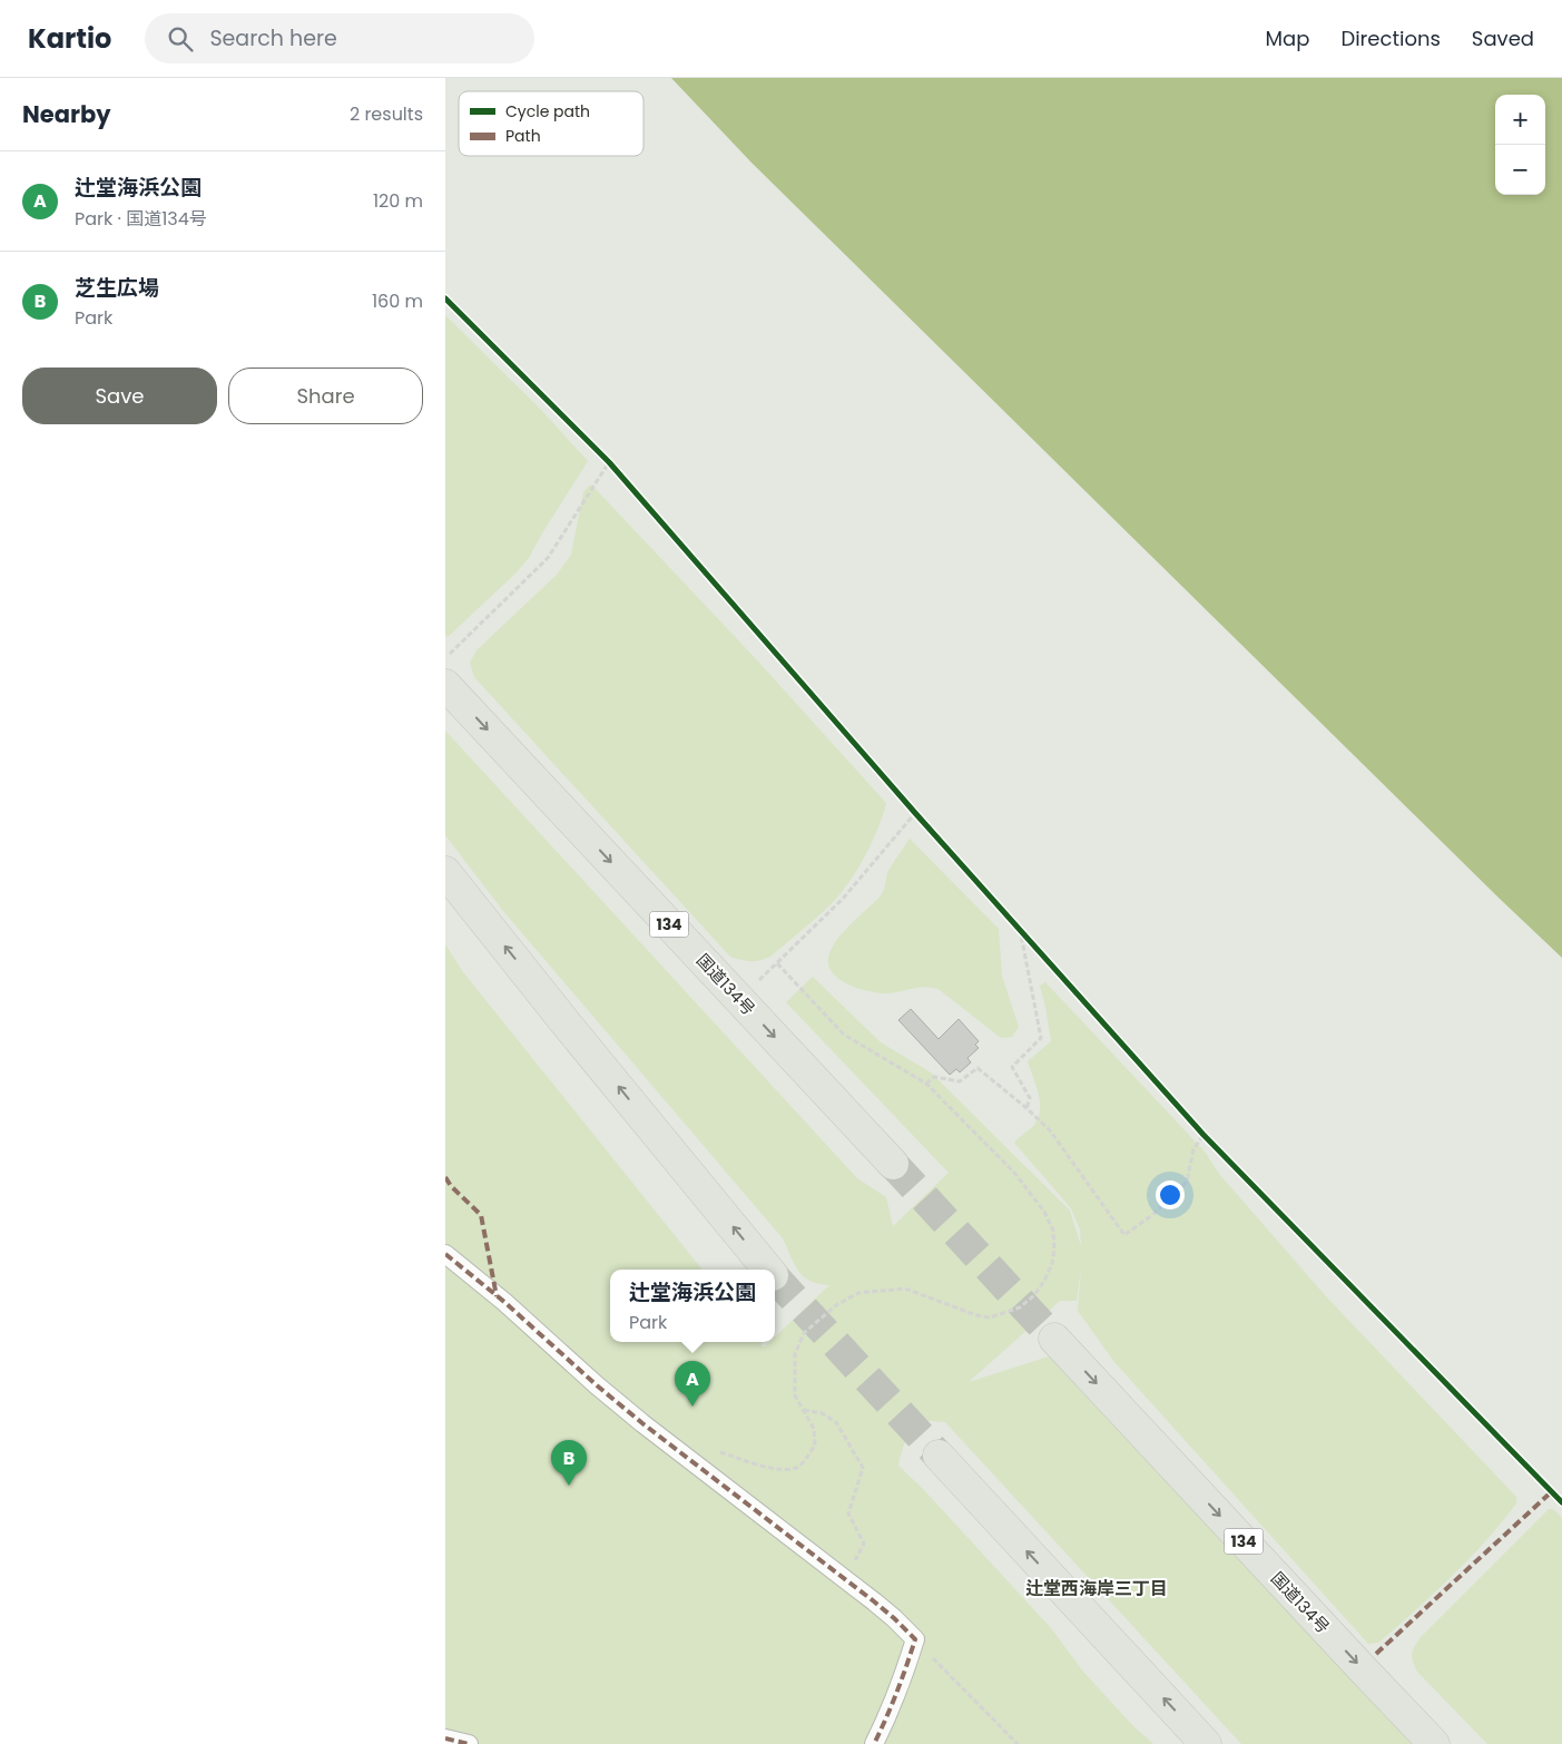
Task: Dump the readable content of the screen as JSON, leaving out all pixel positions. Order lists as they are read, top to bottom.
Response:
{
  "streets": {
    "highway": ["134", "国道134号"]
  },
  "districts": ["辻堂西海岸三丁目"],
  "legend": ["Cycle path", "Path"],
  "page": {
    "header": "Kartio",
    "search": "Search here",
    "nav": ["Map", "Directions", "Saved"],
    "heading": ["Nearby", "2 results"],
    "map_buttons": ["+", "−"],
    "list": [
      {
        "mark": "A",
        "name": "辻堂海浜公園",
        "note": "Park · 国道134号",
        "value": "120 m"
      },
      {
        "mark": "B",
        "name": "芝生広場",
        "note": "Park",
        "value": "160 m"
      }
    ],
    "buttons": ["Save", "Share"],
    "popup": ["辻堂海浜公園", "Park"],
    "pins": ["A", "B"]
  }
}
